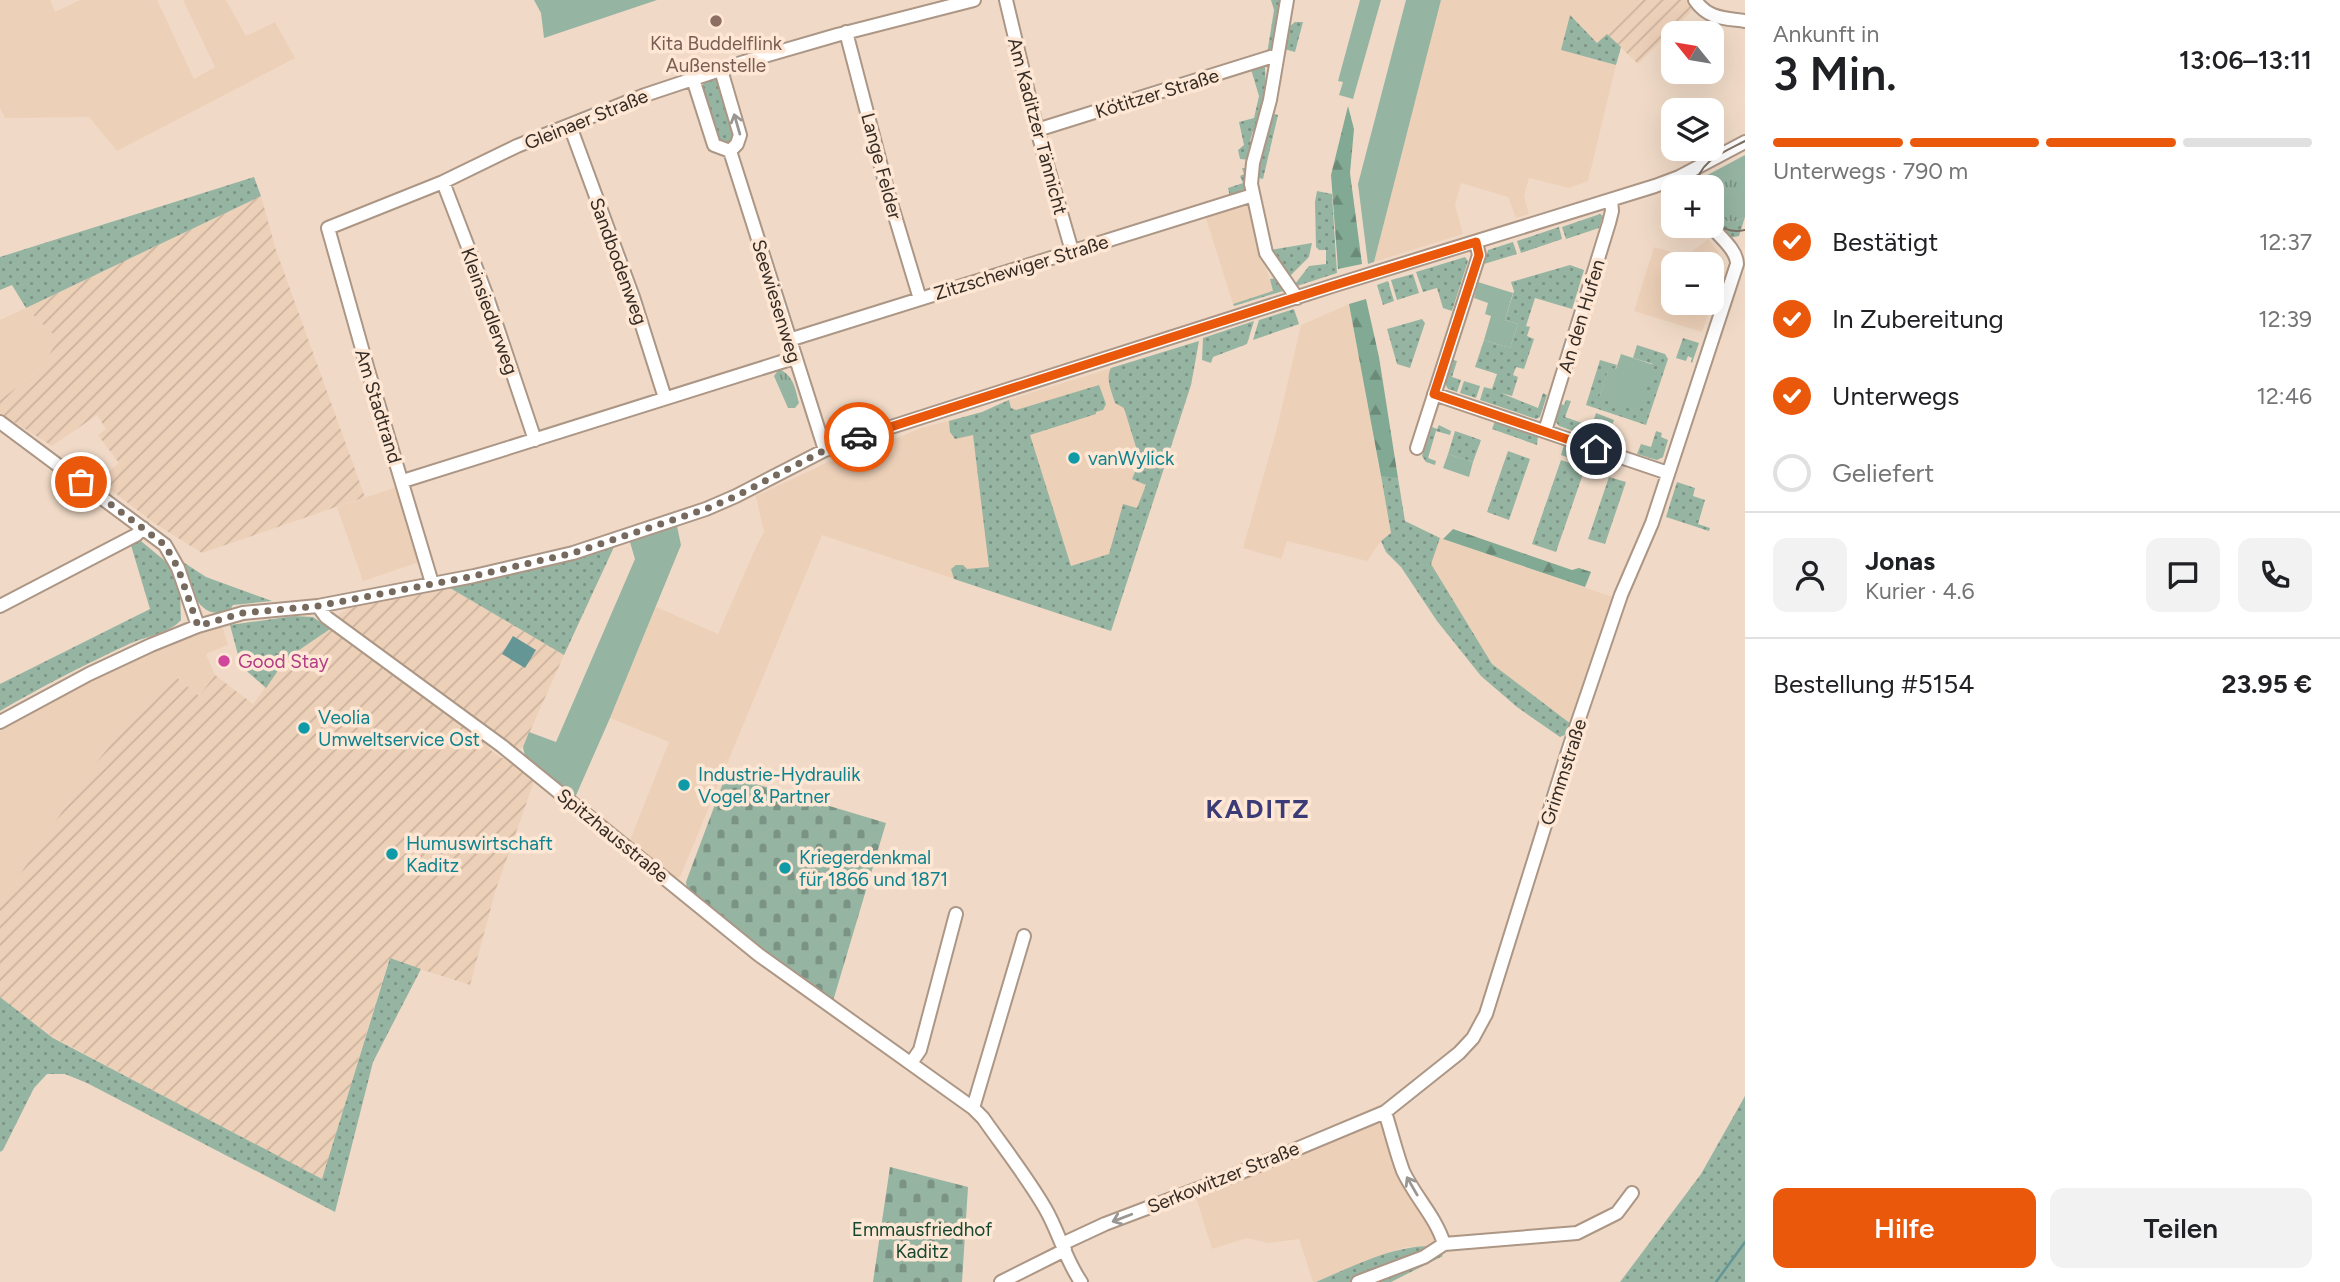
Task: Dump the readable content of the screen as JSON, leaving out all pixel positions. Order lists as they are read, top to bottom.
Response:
{
  "streets": {
    "street": [
      "Kötitzer Straße",
      "Gleinaer Straße",
      "Am Kaditzer Tännicht",
      "Lange Felder",
      "Sandbodenweg",
      "Zitzschewiger Straße",
      "Seewiesenweg",
      "Kleinsiedlerweg",
      "An den Hufen",
      "Am Stadtrand",
      "Grimmstraße",
      "Spitzhausstraße",
      "Serkowitzer Straße"
    ]
  },
  "crossings": [
    ["Kötitzer Straße", "Am Kaditzer Tännicht"],
    ["Gleinaer Straße", "Lange Felder"],
    ["Gleinaer Straße", "Sandbodenweg"],
    ["Gleinaer Straße", "Seewiesenweg"],
    ["Gleinaer Straße", "Kleinsiedlerweg"],
    ["Gleinaer Straße", "Am Stadtrand"],
    ["Am Kaditzer Tännicht", "Zitzschewiger Straße"],
    ["Lange Felder", "Zitzschewiger Straße"],
    ["Zitzschewiger Straße", "Seewiesenweg"],
    ["Grimmstraße", "Serkowitzer Straße"],
    ["Spitzhausstraße", "Serkowitzer Straße"]
  ],
  "one_way": ["Serkowitzer Straße"],
  "districts": ["KADITZ"],
  "parks": ["Emmausfriedhof Kaditz"],
  "places": [
    "Kita Buddelflink Außenstelle",
    "vanWylick",
    "Good Stay",
    "Veolia Umweltservice Ost",
    "Industrie-Hydraulik Vogel & Partner",
    "Humuswirtschaft Kaditz",
    "Kriegerdenkmal für 1866 und 1871"
  ],
  "north": "top left",
  "page": {
    "heading": ["3 Min.", "Ankunft in", "13:06–13:11"],
    "panel": [
      "Jonas",
      "Kurier · 4.6",
      "Bestellung #5154",
      "23.95 €"
    ],
    "map_buttons": ["+", "−"],
    "bar": "Unterwegs · 790 m",
    "list": [
      ["Bestätigt", "12:37"],
      ["In Zubereitung", "12:39"],
      ["Unterwegs", "12:46"],
      "Geliefert"
    ],
    "buttons": ["Hilfe", "Teilen"]
  }
}
